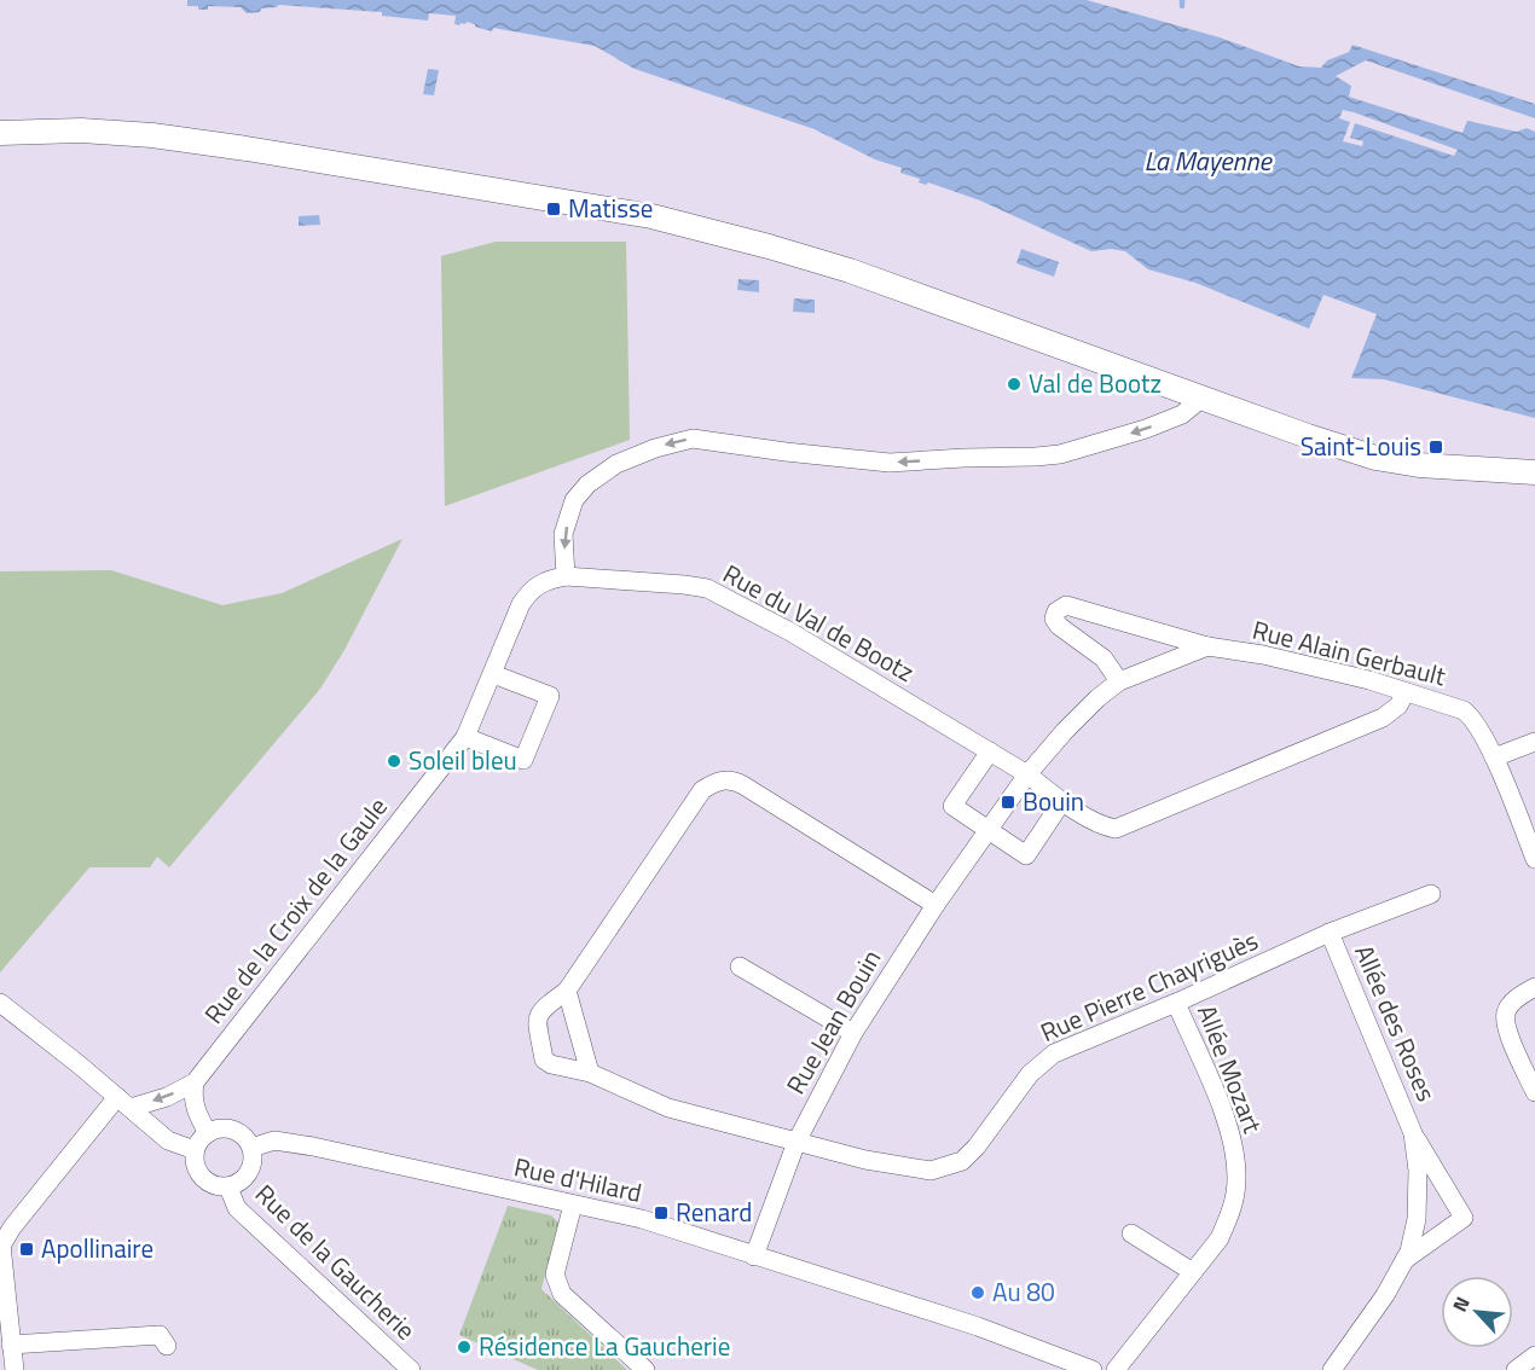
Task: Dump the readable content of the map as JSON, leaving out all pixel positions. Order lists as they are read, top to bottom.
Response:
{
  "streets": {
    "street": [
      "Rue du Val de Bootz",
      "Rue Alain Gerbault",
      "Rue de la Croix de la Gaule",
      "Rue Pierre Chayriguès",
      "Rue Jean Bouin",
      "Allée des Roses",
      "Allée Mozart",
      "Rue d'Hilard",
      "Rue de la Gaucherie"
    ]
  },
  "crossings": [
    ["Rue du Val de Bootz", "Rue Alain Gerbault"],
    ["Rue du Val de Bootz", "Rue de la Croix de la Gaule"],
    ["Rue du Val de Bootz", "Rue Jean Bouin"],
    ["Rue Pierre Chayriguès", "Rue Jean Bouin"],
    ["Rue Pierre Chayriguès", "Allée des Roses"],
    ["Rue Pierre Chayriguès", "Allée Mozart"],
    ["Rue Jean Bouin", "Rue d'Hilard"],
    ["Rue d'Hilard", "Rue de la Gaucherie"]
  ],
  "water": ["La Mayenne"],
  "places": {
    "transit": [
      "Matisse",
      "Saint-Louis",
      "Bouin",
      "Renard",
      "Apollinaire"
    ],
    "other": [
      "Val de Bootz",
      "Soleil bleu",
      "Au 80",
      "Résidence La Gaucherie"
    ]
  },
  "north": "top left"
}
